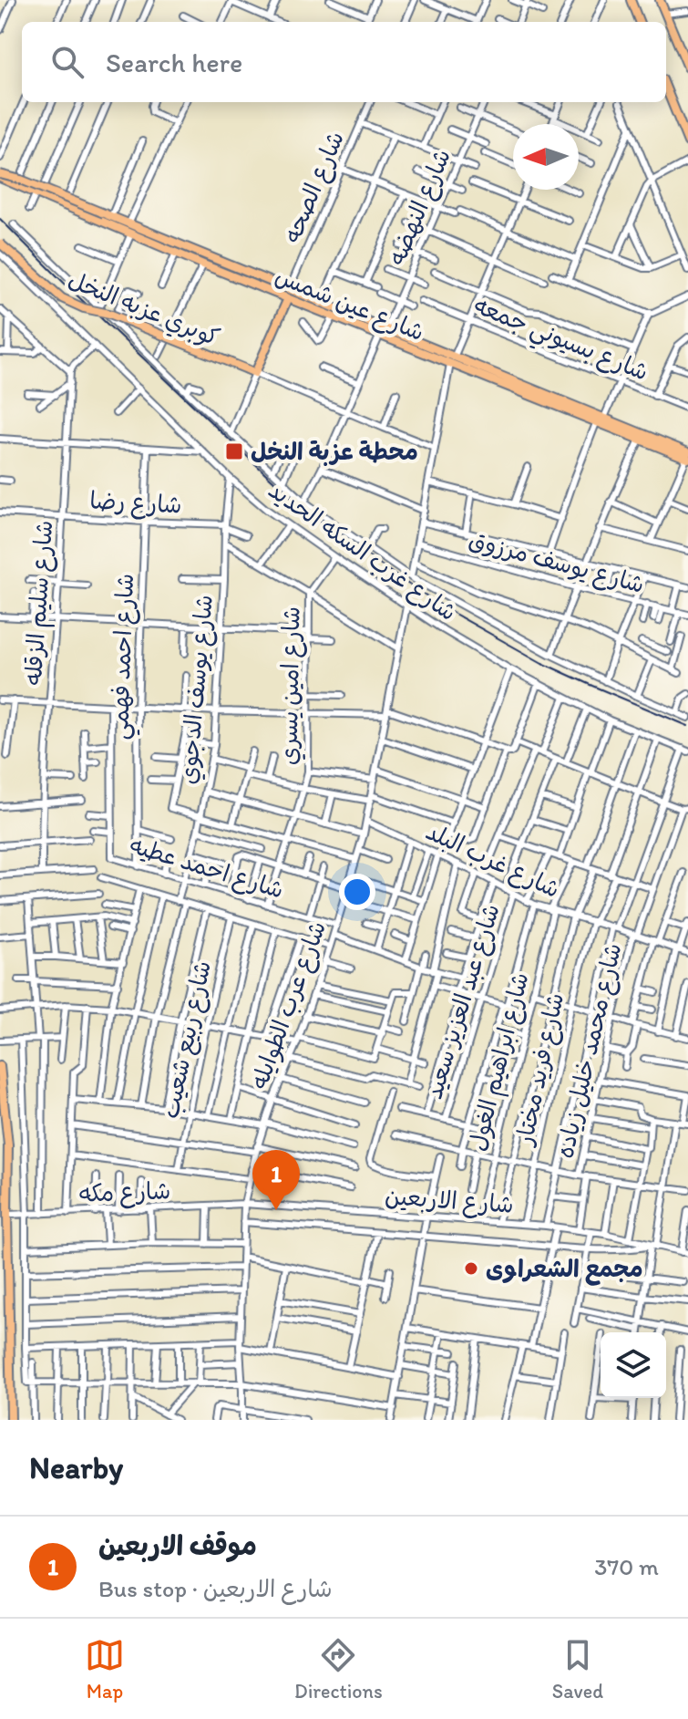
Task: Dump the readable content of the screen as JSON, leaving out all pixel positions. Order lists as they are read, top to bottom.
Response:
{
  "streets": {
    "main road": ["شارع الصحه", "شارع عين شمس", "كوبري عزبه النخل"],
    "street": [
      "شارع النهضه",
      "شارع بسيوني جمعه",
      "شارع رضا",
      "شارع غرب السكه الحديد",
      "شارع يوسف مرزوق",
      "شارع سليم الزقله",
      "شارع احمد فهمي",
      "شارع امين يسري",
      "شارع يوسف الدجوي",
      "شارع غرب البلد",
      "شارع احمد عطيه",
      "شارع عبد العزيز سعيد",
      "شارع عرب الطوايله",
      "شارع ربيع شعيب",
      "شارع محمد خليل زياده",
      "شارع ابراهيم الغول",
      "شارع فريد مختار",
      "شارع مكه",
      "شارع الاربعين"
    ]
  },
  "crossings": [
    ["شارع الصحه", "شارع عين شمس"],
    ["شارع الصحه", "كوبري عزبه النخل"],
    ["شارع النهضه", "شارع عين شمس"],
    ["شارع رضا", "شارع سليم الزقله"],
    ["شارع رضا", "شارع احمد فهمي"],
    ["شارع رضا", "شارع يوسف الدجوي"],
    ["شارع غرب السكه الحديد", "شارع امين يسري"],
    ["شارع غرب السكه الحديد", "شارع يوسف الدجوي"],
    ["شارع غرب السكه الحديد", "شارع عرب الطوايله"],
    ["شارع غرب السكه الحديد", "شارع فريد مختار"],
    ["شارع احمد فهمي", "شارع احمد عطيه"],
    ["شارع امين يسري", "شارع احمد عطيه"],
    ["شارع يوسف الدجوي", "شارع احمد عطيه"],
    ["شارع غرب البلد", "شارع عبد العزيز سعيد"],
    ["شارع غرب البلد", "شارع عرب الطوايله"],
    ["شارع غرب البلد", "شارع محمد خليل زياده"],
    ["شارع غرب البلد", "شارع ابراهيم الغول"],
    ["شارع غرب البلد", "شارع فريد مختار"],
    ["شارع احمد عطيه", "شارع عرب الطوايله"],
    ["شارع عرب الطوايله", "شارع مكه"],
    ["شارع عرب الطوايله", "شارع الاربعين"],
    ["شارع ابراهيم الغول", "شارع الاربعين"],
    ["شارع فريد مختار", "شارع الاربعين"],
    ["شارع مكه", "شارع الاربعين"]
  ],
  "places": {
    "transit": ["محطة عزبة النخل"],
    "other": ["مجمع الشعراوى"]
  },
  "north": "left",
  "page": {
    "search": "Search here",
    "pins": "1",
    "heading": "Nearby",
    "list": [
      {
        "mark": "1",
        "name": "موقف الاربعين",
        "note": "Bus stop · شارع الاربعين",
        "value": "370 m"
      }
    ],
    "nav": ["Map", "Directions", "Saved"]
  }
}
